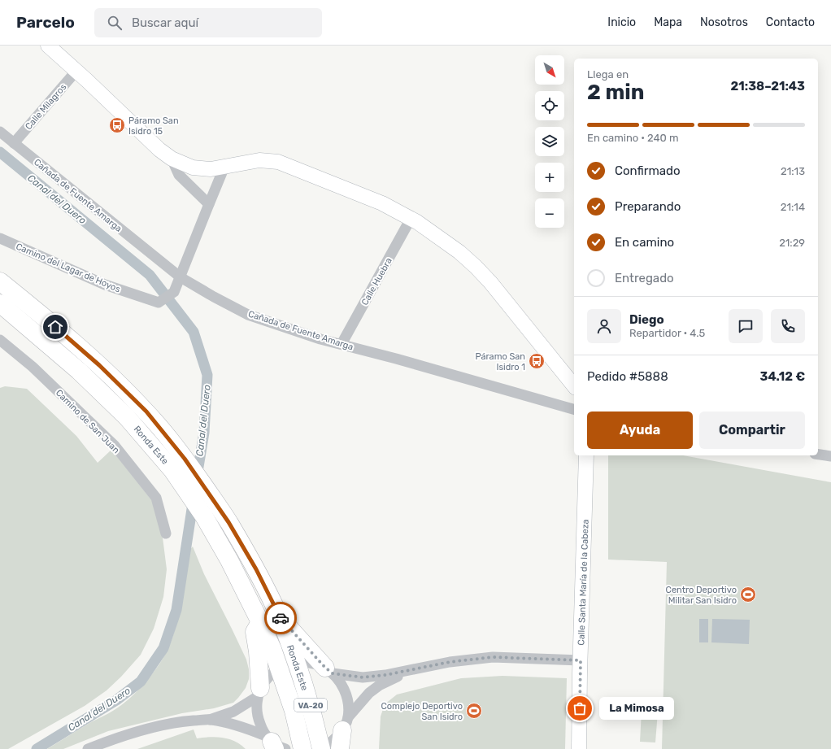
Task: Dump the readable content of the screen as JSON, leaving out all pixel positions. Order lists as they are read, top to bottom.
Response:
{
  "streets": {
    "highway": ["Ronda Este", "VA-20"],
    "street": [
      "Calle Milagros",
      "Cañada de Fuente Amarga",
      "Camino del Lagar de Hoyos",
      "Calle Huebra",
      "Camino de San Juan",
      "Calle Santa María de la Cabeza"
    ]
  },
  "crossings": [
    ["Calle Milagros", "Cañada de Fuente Amarga"],
    ["Cañada de Fuente Amarga", "Camino del Lagar de Hoyos"],
    ["Cañada de Fuente Amarga", "Calle Huebra"]
  ],
  "water": ["Canal del Duero"],
  "places": {
    "bus stop": ["Páramo San Isidro 15", "Páramo San Isidro 1"],
    "sports": ["Centro Deportivo Militar San Isidro", "Complejo Deportivo San Isidro"],
    "other": ["La Mimosa"]
  },
  "north": "bottom right",
  "page": {
    "header": "Parcelo",
    "search": "Buscar aquí",
    "nav": [
      "Inicio",
      "Mapa",
      "Nosotros",
      "Contacto"
    ],
    "map_buttons": ["+", "−"],
    "heading": ["2 min", "Llega en", "21:38–21:43"],
    "panel": [
      "Diego",
      "Repartidor · 4.5",
      "Pedido #5888",
      "34.12 €"
    ],
    "bar": "En camino · 240 m",
    "list": [
      ["Confirmado", "21:13"],
      ["Preparando", "21:14"],
      ["En camino", "21:29"],
      "Entregado"
    ],
    "buttons": ["Ayuda", "Compartir"],
    "bubble": "La Mimosa"
  }
}
